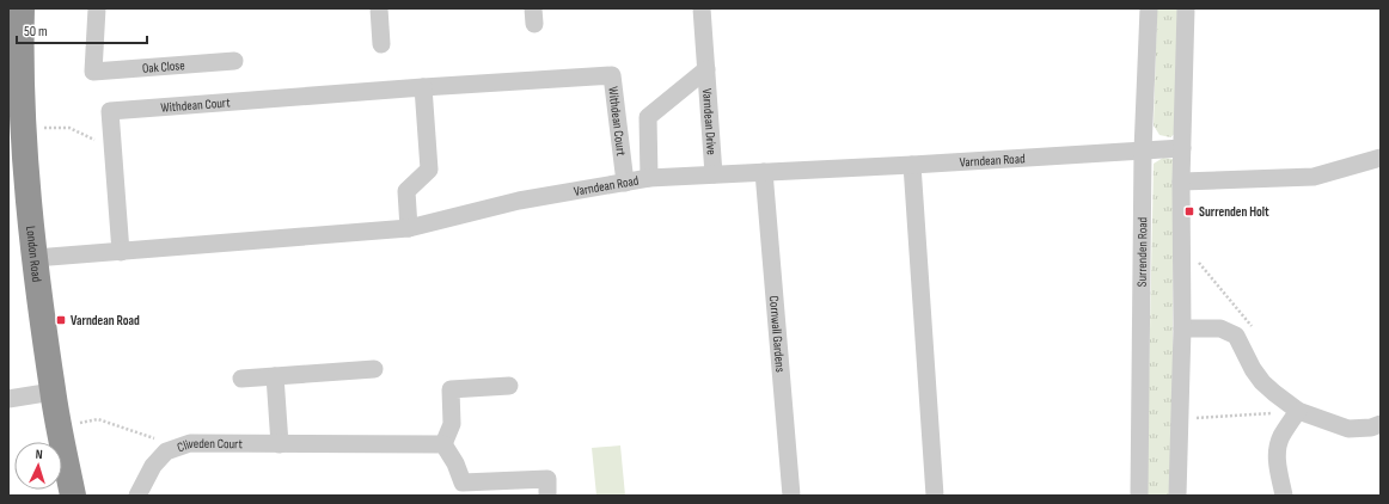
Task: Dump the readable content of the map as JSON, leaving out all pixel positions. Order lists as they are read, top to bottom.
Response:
{
  "streets": {
    "highway": ["London Road"],
    "street": [
      "Oak Close",
      "Withdean Court",
      "Varndean Drive",
      "Varndean Road",
      "Surrenden Road",
      "Cornwall Gardens",
      "Cliveden Court"
    ]
  },
  "crossings": [
    ["Withdean Court", "Varndean Road"],
    ["Varndean Drive", "Varndean Road"],
    ["Varndean Road", "Surrenden Road"],
    ["Varndean Road", "London Road"],
    ["Varndean Road", "Cornwall Gardens"]
  ],
  "places": {
    "transit": ["Surrenden Holt", "Varndean Road"]
  },
  "scale_bar": "50 m",
  "north": "top"
}
